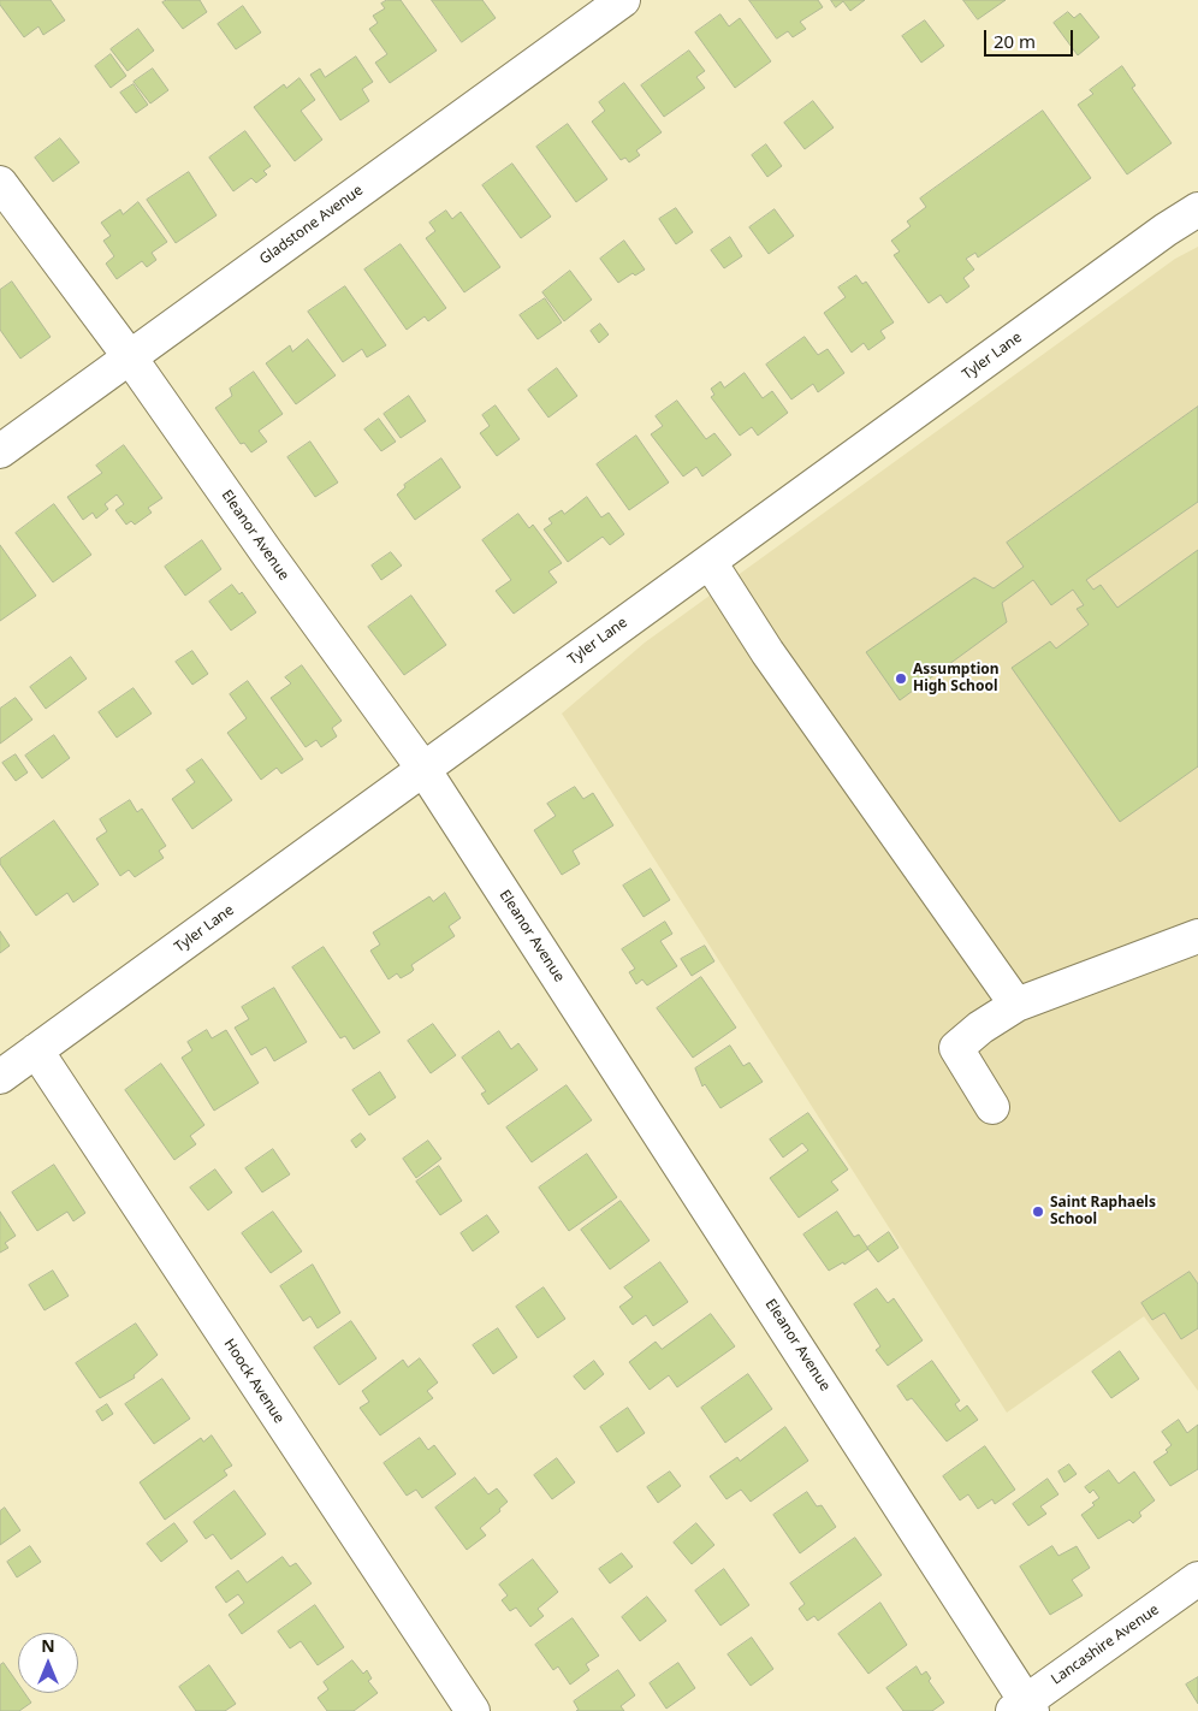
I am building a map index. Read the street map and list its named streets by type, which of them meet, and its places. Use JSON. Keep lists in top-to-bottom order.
{
  "streets": {
    "street": [
      "Gladstone Avenue",
      "Tyler Lane",
      "Eleanor Avenue",
      "Hoock Avenue",
      "Lancashire Avenue"
    ]
  },
  "crossings": [
    ["Gladstone Avenue", "Eleanor Avenue"],
    ["Tyler Lane", "Eleanor Avenue"],
    ["Tyler Lane", "Hoock Avenue"],
    ["Eleanor Avenue", "Lancashire Avenue"]
  ],
  "places": ["Assumption High School", "Saint Raphaels School"],
  "scale_bar": "20 m",
  "north": "top"
}
